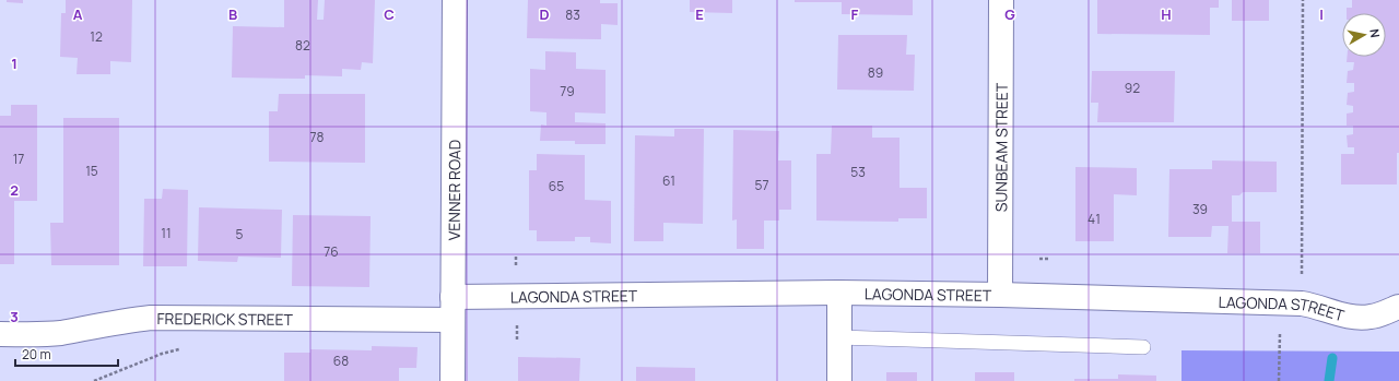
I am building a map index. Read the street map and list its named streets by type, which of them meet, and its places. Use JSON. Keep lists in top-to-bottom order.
{
  "streets": {
    "street": [
      "SUNBEAM STREET",
      "VENNER ROAD",
      "LAGONDA STREET",
      "FREDERICK STREET"
    ]
  },
  "crossings": [
    ["SUNBEAM STREET", "LAGONDA STREET"],
    ["VENNER ROAD", "LAGONDA STREET"],
    ["VENNER ROAD", "FREDERICK STREET"],
    ["LAGONDA STREET", "FREDERICK STREET"]
  ],
  "house_numbers": [
    "83",
    "12",
    "82",
    "89",
    "92",
    "79",
    "78",
    "17",
    "15",
    "53",
    "61",
    "57",
    "65",
    "39",
    "41",
    "11",
    "5",
    "76",
    "68"
  ],
  "scale_bar": "20 m",
  "north": "right",
  "grid": {
    "columns": [
      "A",
      "B",
      "C",
      "D",
      "E",
      "F",
      "G",
      "H",
      "I"
    ],
    "rows": ["1", "2", "3"]
  }
}
